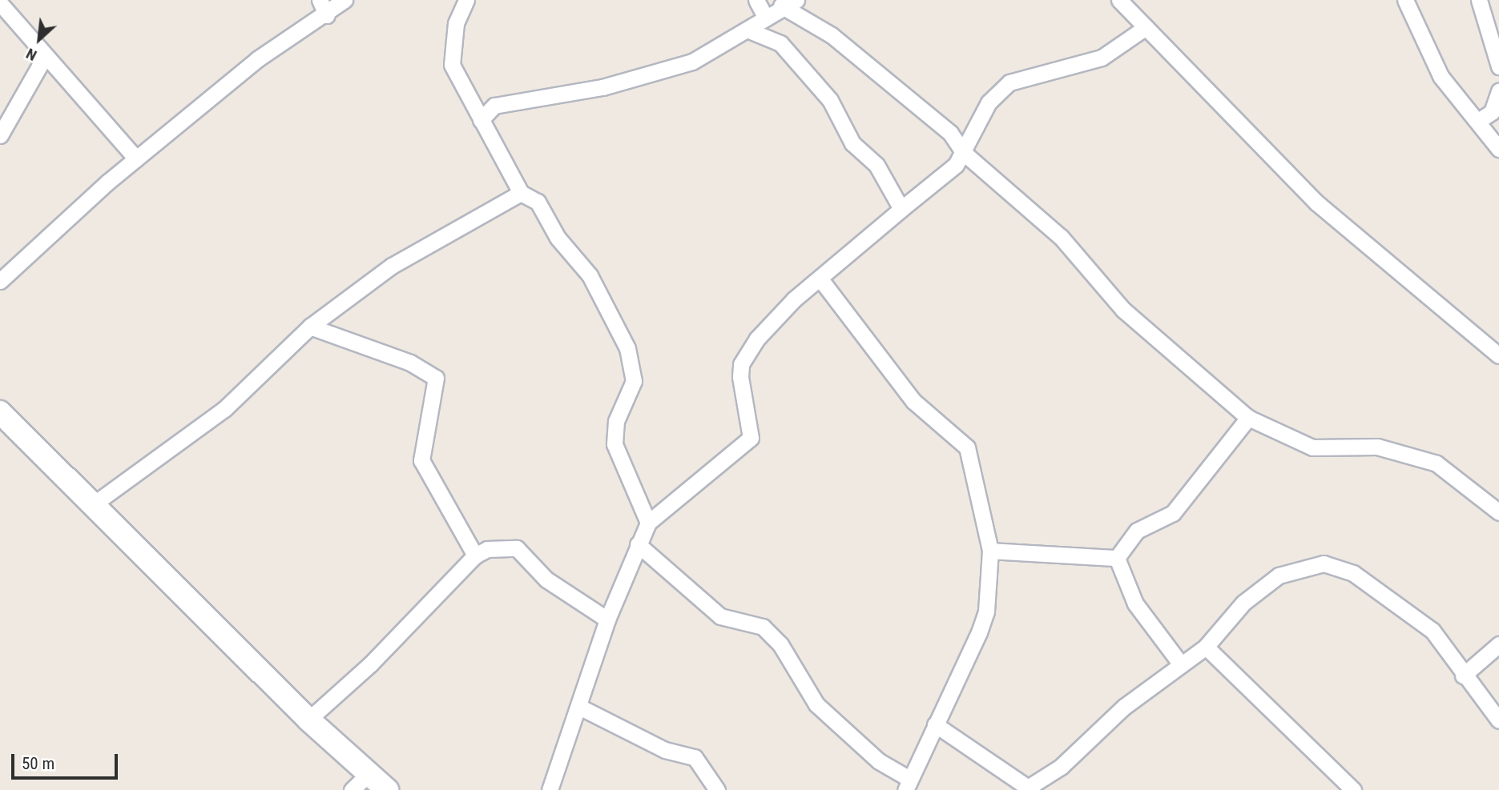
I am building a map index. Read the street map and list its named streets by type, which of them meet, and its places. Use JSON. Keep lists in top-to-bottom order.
{
  "scale_bar": "50 m",
  "north": "bottom left"
}
